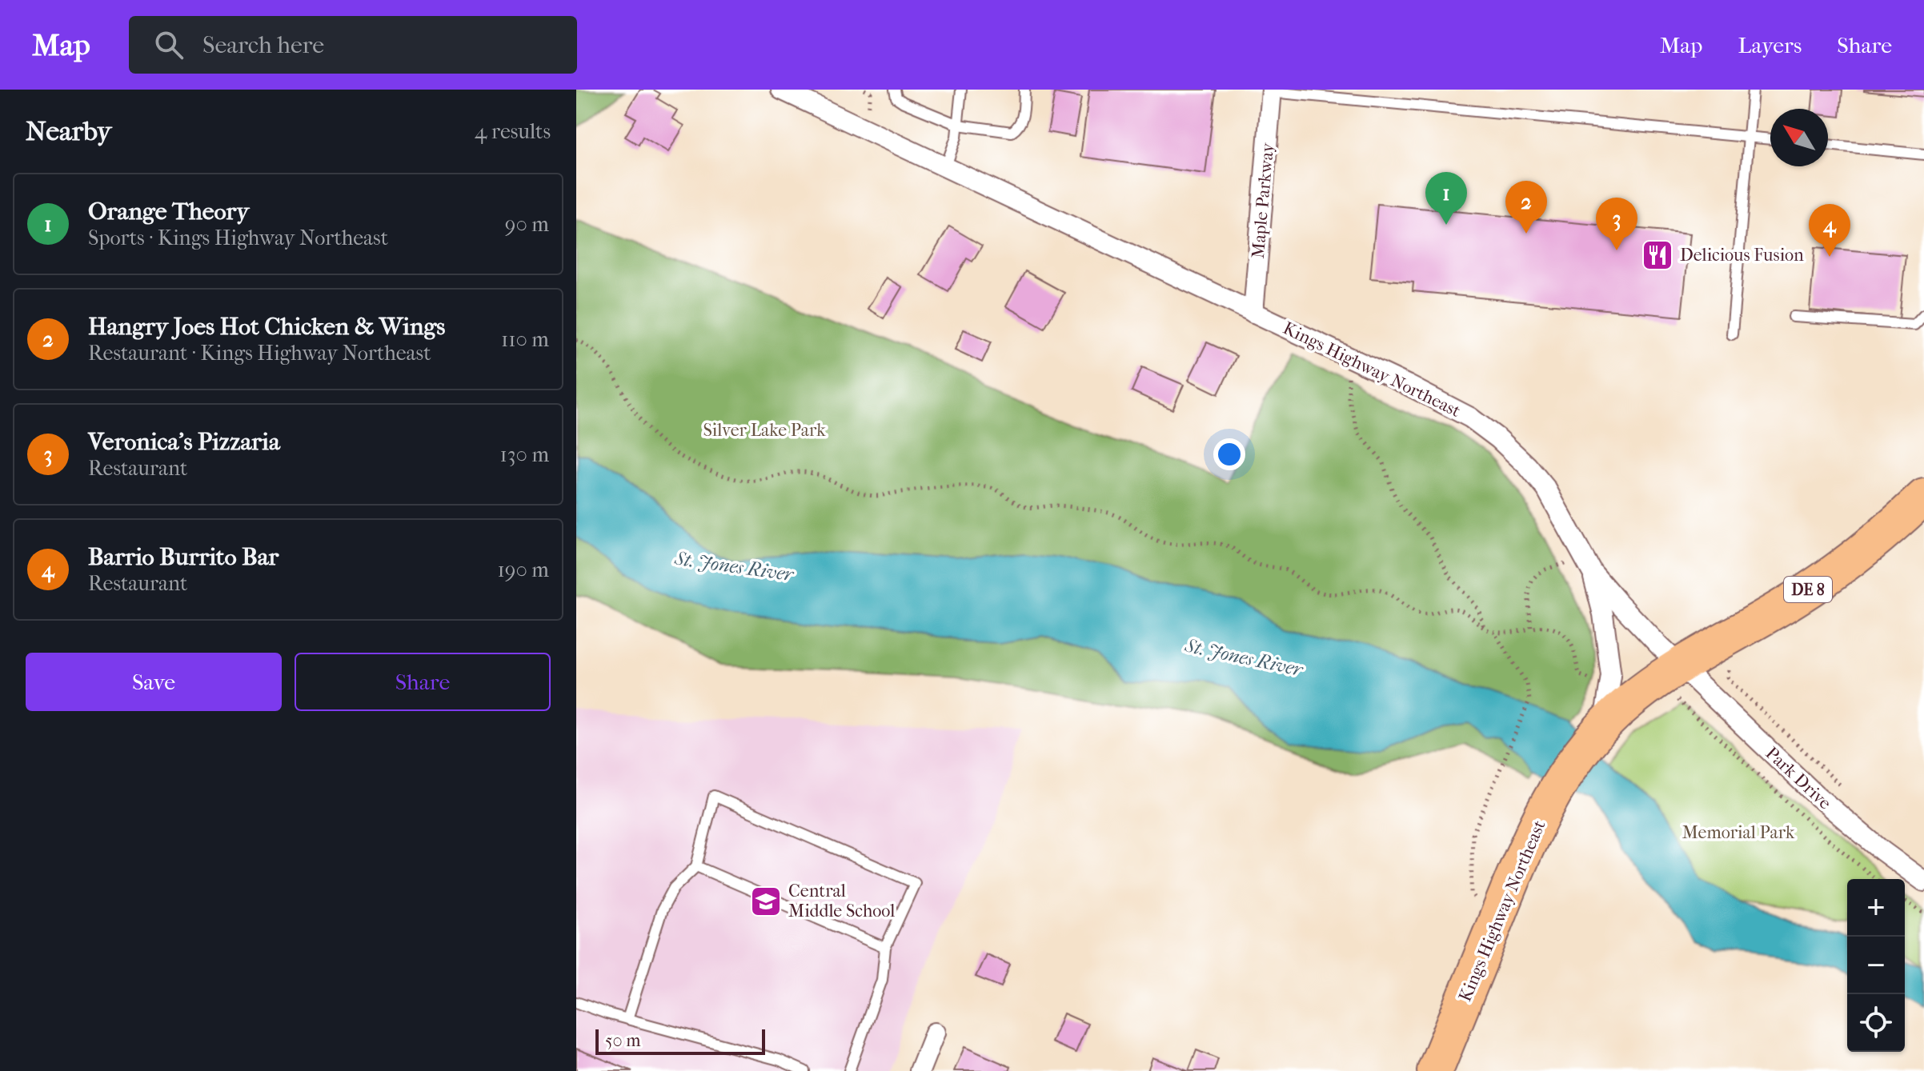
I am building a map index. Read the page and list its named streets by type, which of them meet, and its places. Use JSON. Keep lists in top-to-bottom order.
{
  "streets": {
    "highway": ["Kings Highway Northeast", "DE 8"],
    "street": ["Maple Parkway", "Park Drive"]
  },
  "crossings": [
    ["Maple Parkway", "Kings Highway Northeast"],
    ["Kings Highway Northeast", "DE 8"],
    ["Kings Highway Northeast", "Park Drive"],
    ["DE 8", "Park Drive"]
  ],
  "water": ["St. Jones River"],
  "parks": ["Silver Lake Park", "Memorial Park"],
  "places": {
    "restaurant": ["Delicious Fusion"],
    "school or university": ["Central Middle School"]
  },
  "scale_bar": "50 m",
  "north": "top left",
  "page": {
    "header": "Map",
    "search": "Search here",
    "nav": ["Map", "Layers", "Share"],
    "heading": ["Nearby", "4 results"],
    "pins": [
      "1",
      "2",
      "3",
      "4"
    ],
    "list": [
      {
        "mark": "1",
        "name": "Orange Theory",
        "note": "Sports · Kings Highway Northeast",
        "value": "90 m"
      },
      {
        "mark": "2",
        "name": "Hangry Joes Hot Chicken & Wings",
        "note": "Restaurant · Kings Highway Northeast",
        "value": "110 m"
      },
      {
        "mark": "3",
        "name": "Veronica's Pizzaria",
        "note": "Restaurant",
        "value": "130 m"
      },
      {
        "mark": "4",
        "name": "Barrio Burrito Bar",
        "note": "Restaurant",
        "value": "190 m"
      }
    ],
    "buttons": ["Save", "Share"],
    "map_buttons": ["+", "−"],
    "scale": "50 m"
  }
}
